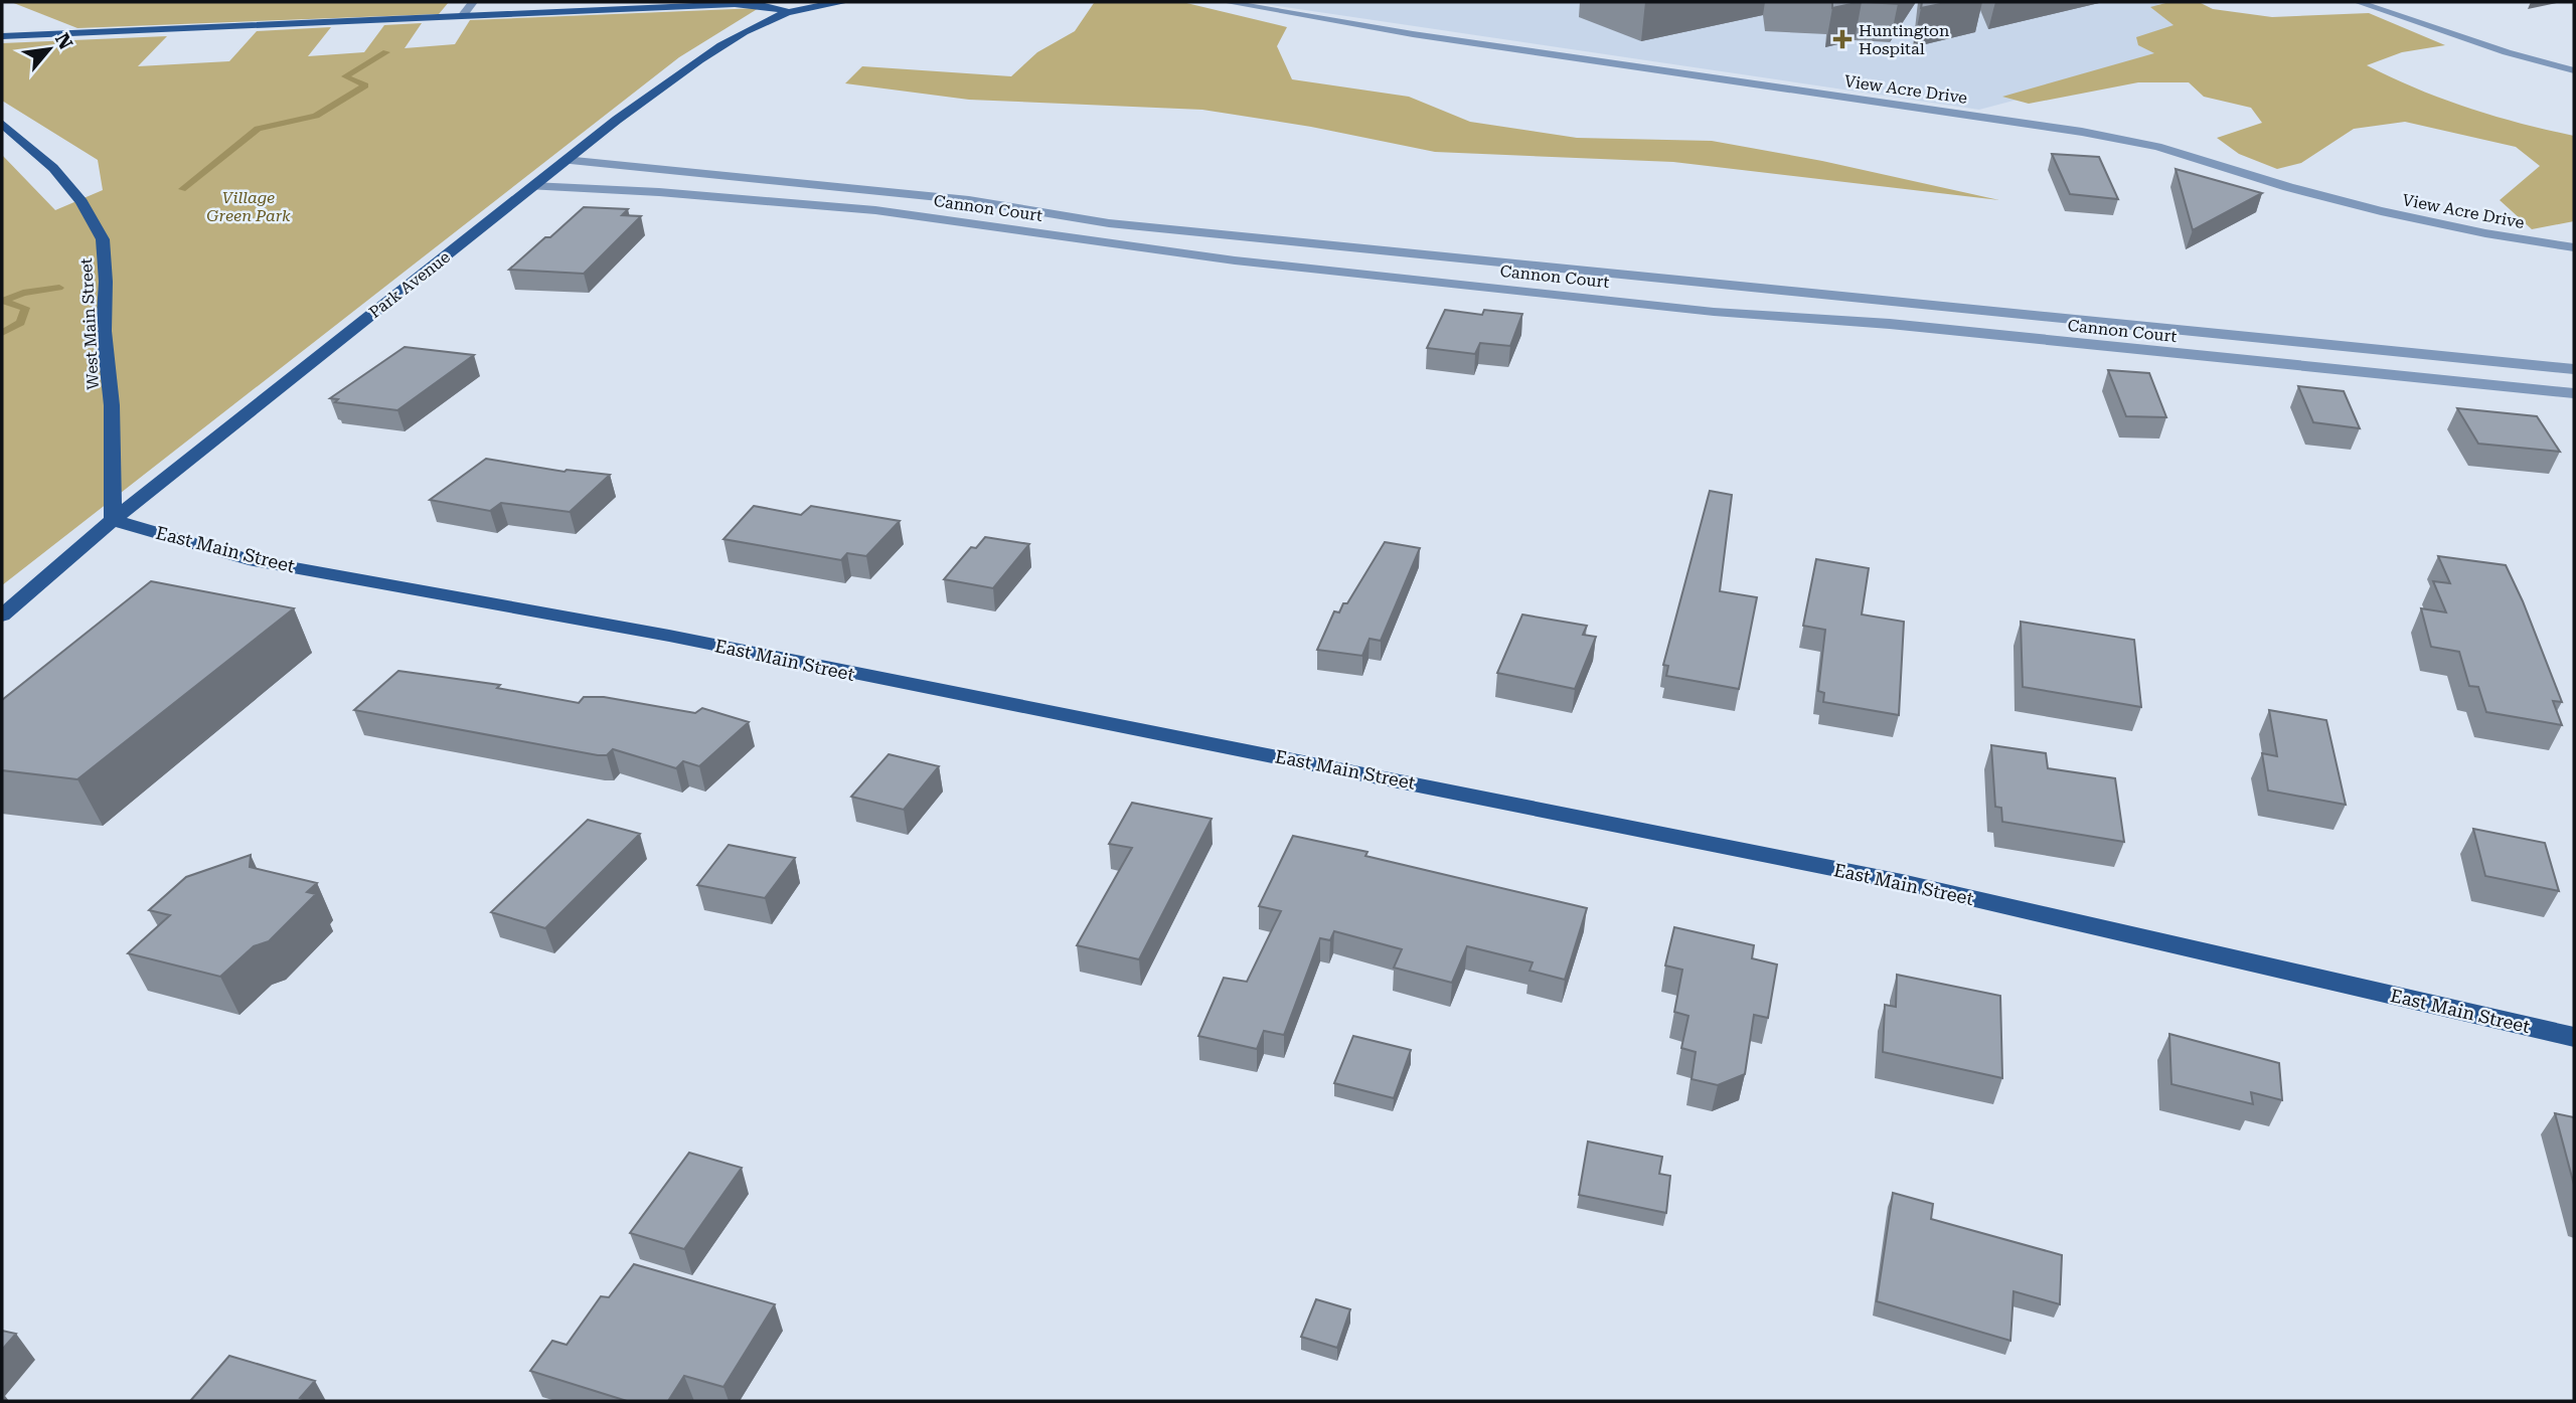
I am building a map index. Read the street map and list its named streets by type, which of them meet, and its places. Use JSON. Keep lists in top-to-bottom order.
{
  "streets": {
    "main road": ["Park Avenue", "West Main Street", "East Main Street"],
    "street": ["View Acre Drive", "Cannon Court"]
  },
  "crossings": [
    ["Cannon Court", "Park Avenue"],
    ["Park Avenue", "West Main Street"],
    ["Park Avenue", "East Main Street"],
    ["West Main Street", "East Main Street"]
  ],
  "parks": ["Village Green Park"],
  "places": {
    "health": ["Huntington Hospital"]
  },
  "north": "top right"
}
